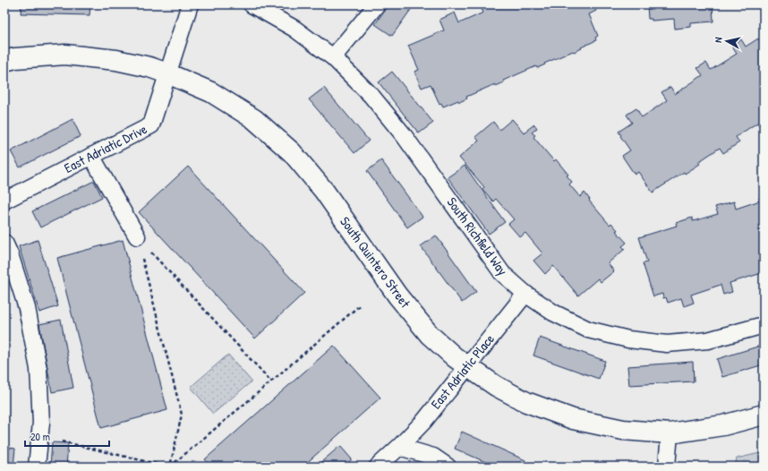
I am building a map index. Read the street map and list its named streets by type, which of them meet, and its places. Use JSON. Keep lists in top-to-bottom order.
{
  "streets": {
    "street": ["South Quintero Street"],
    "lane": ["East Adriatic Drive", "South Richfield Way", "East Adriatic Place"]
  },
  "crossings": [
    ["East Adriatic Drive", "South Quintero Street"],
    ["South Richfield Way", "East Adriatic Place"],
    ["South Quintero Street", "East Adriatic Place"]
  ],
  "scale_bar": "20 m",
  "north": "left"
}
